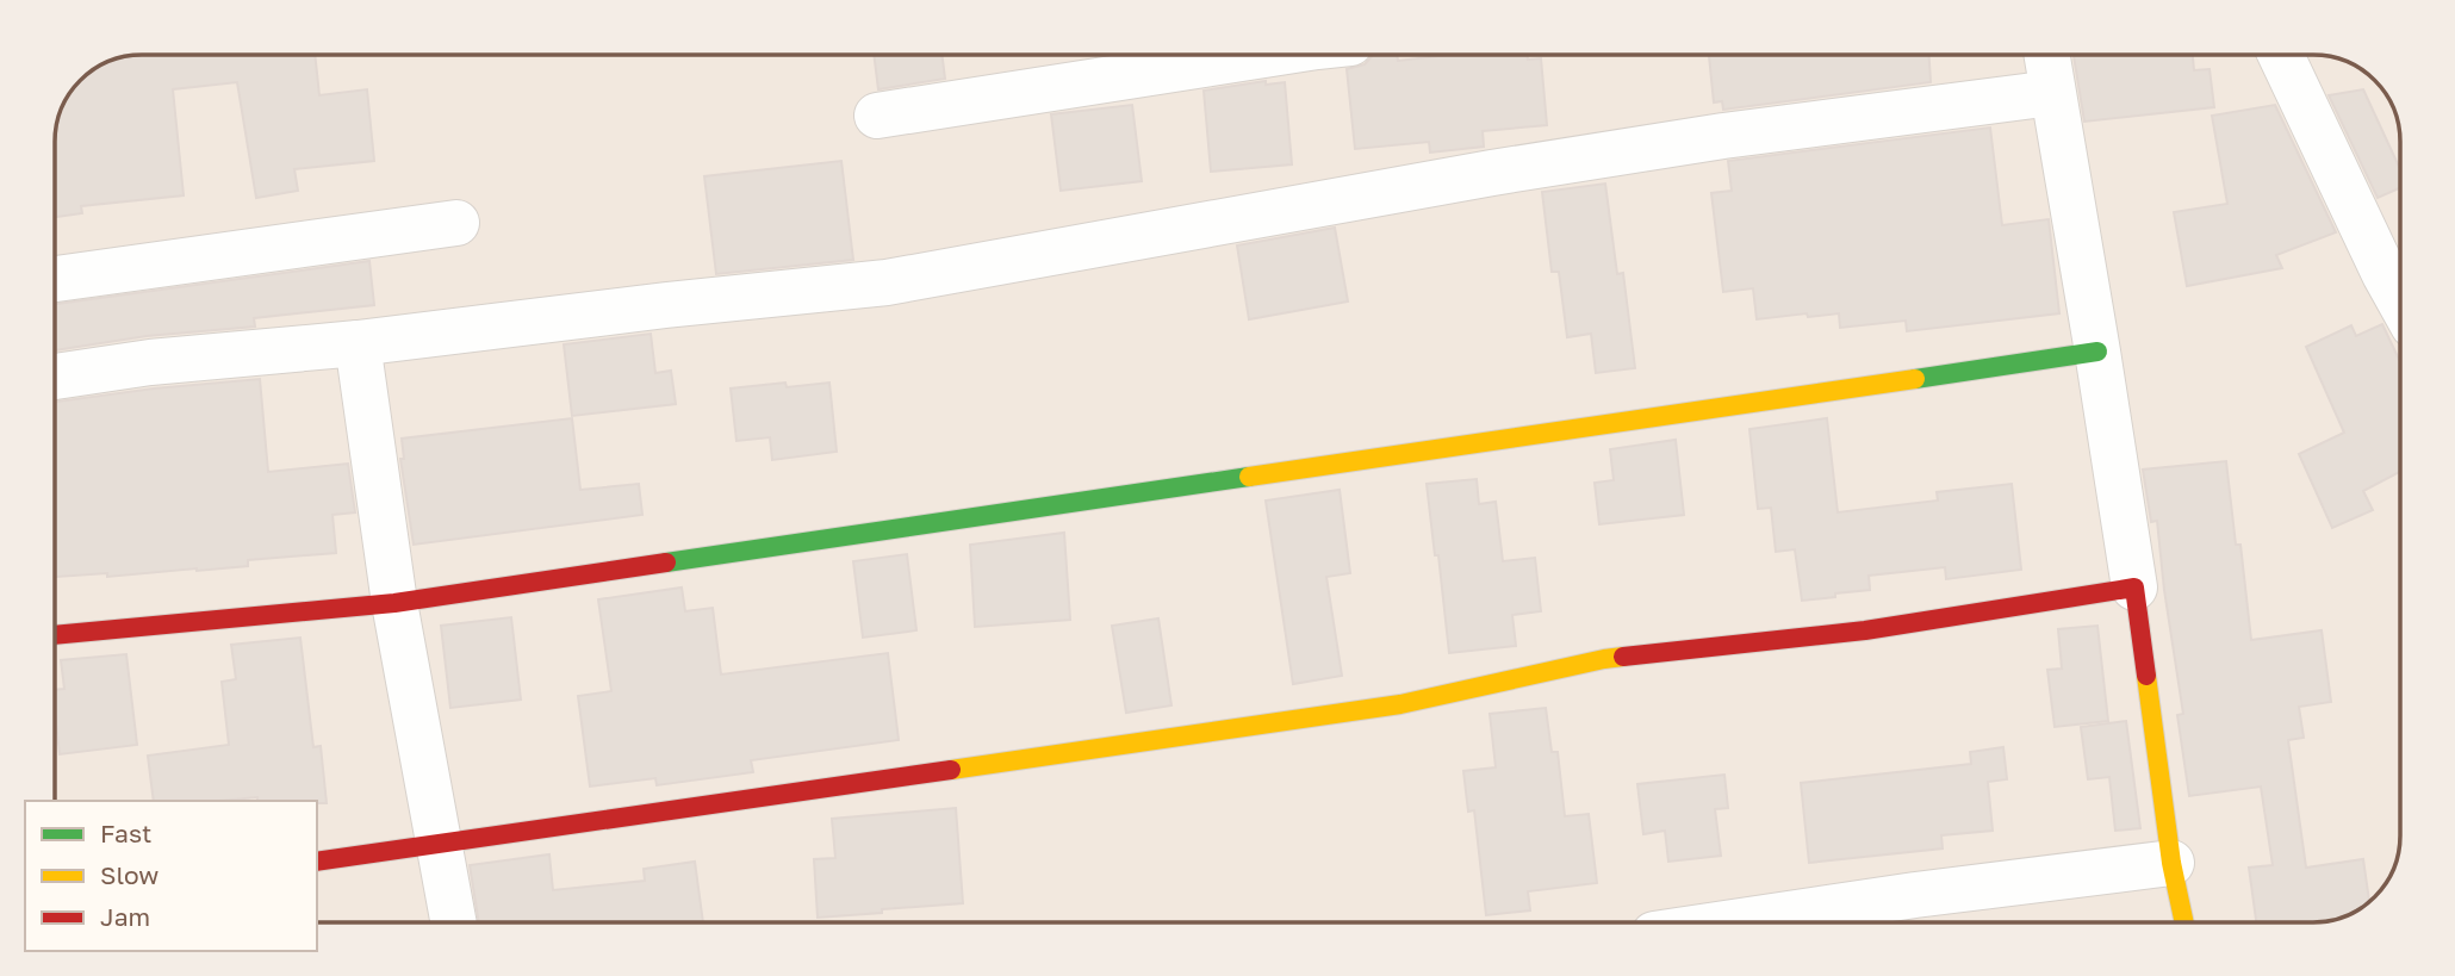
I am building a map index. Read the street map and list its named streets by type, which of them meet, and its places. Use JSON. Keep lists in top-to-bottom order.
{
  "legend": ["Fast", "Slow", "Jam"]
}
